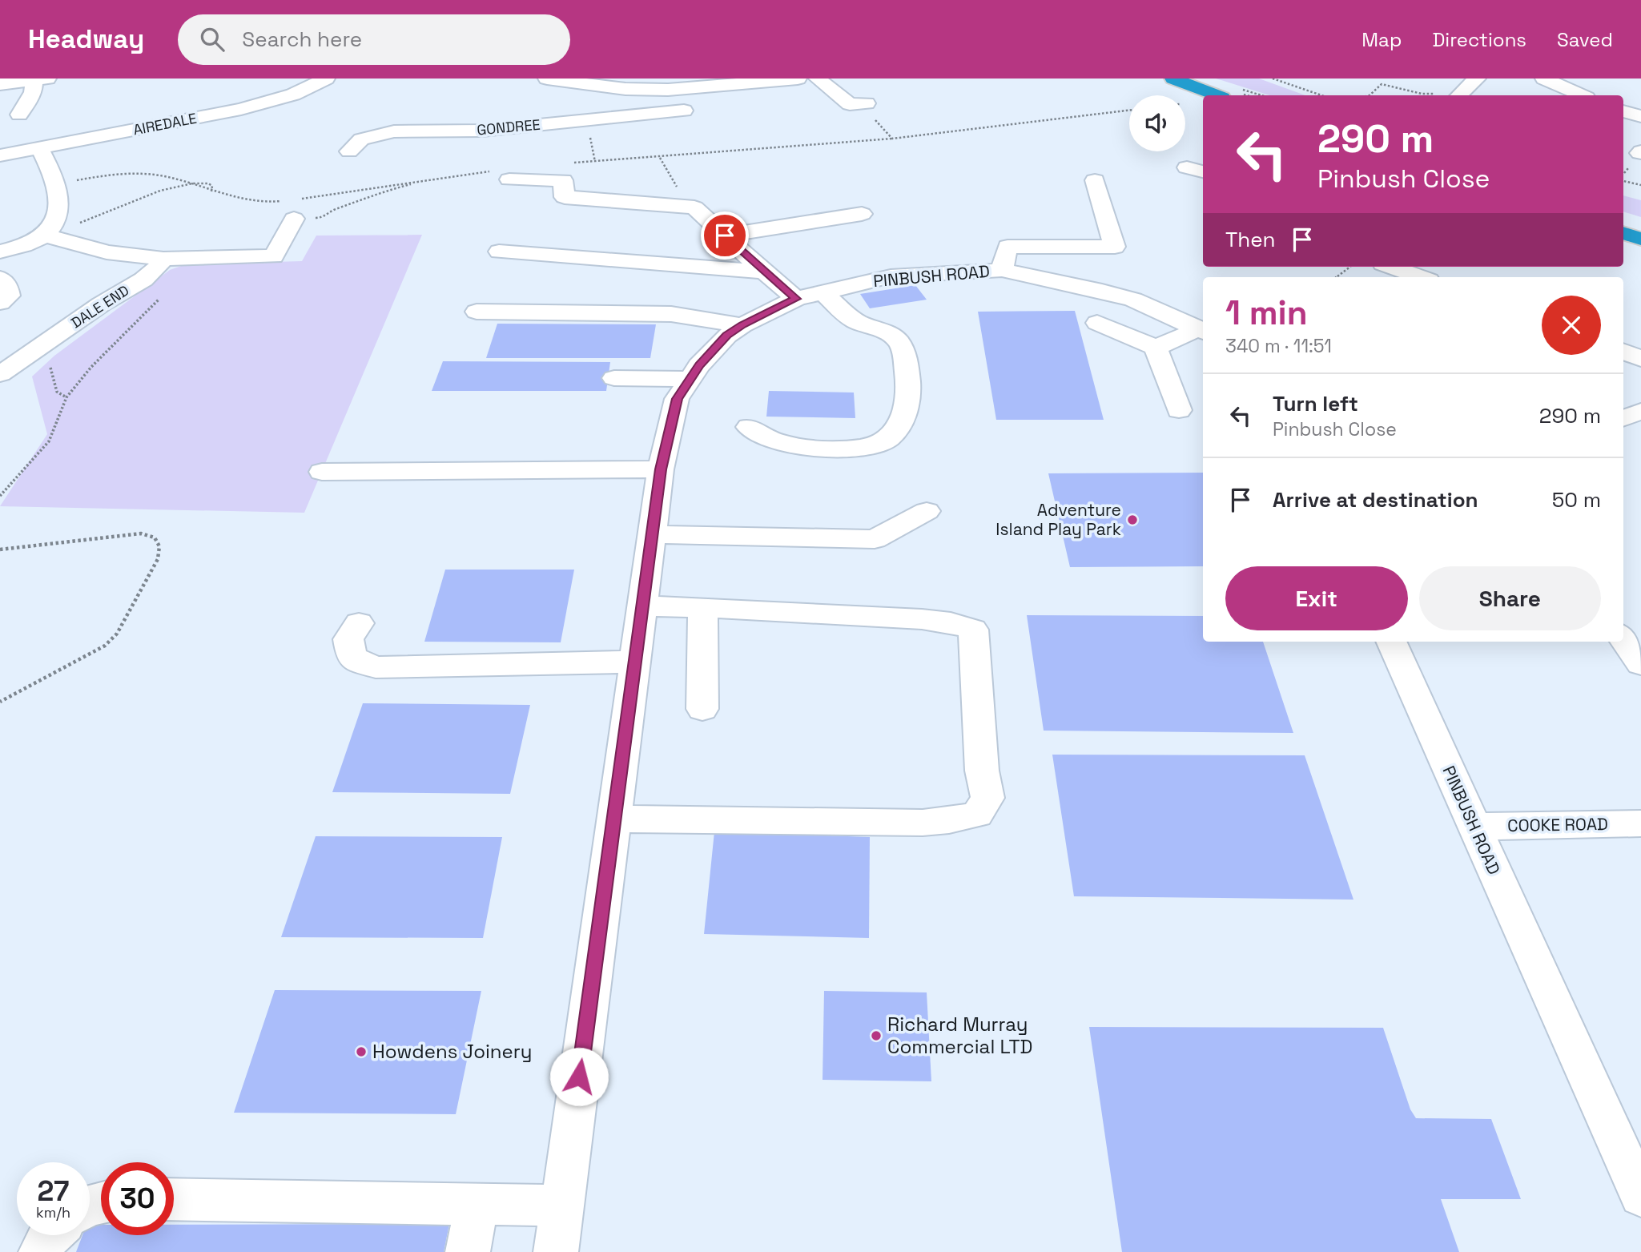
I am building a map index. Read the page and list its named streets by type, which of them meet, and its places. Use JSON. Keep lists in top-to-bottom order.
{
  "streets": {
    "street": [
      "AIREDALE",
      "GONDREE",
      "PINBUSH ROAD",
      "DALE END",
      "COOKE ROAD"
    ]
  },
  "crossings": [
    ["PINBUSH ROAD", "COOKE ROAD"]
  ],
  "places": ["Adventure Island Play Park", "Richard Murray Commercial LTD", "Howdens Joinery"],
  "page": {
    "header": "Headway",
    "search": "Search here",
    "nav": ["Map", "Directions", "Saved"],
    "turn": ["290 m", "Pinbush Close"],
    "then": "Then",
    "heading": ["1 min", "340 m · 11:51"],
    "list": [
      {
        "name": "Turn left",
        "note": "Pinbush Close",
        "value": "290 m"
      },
      {
        "name": "Arrive at destination",
        "value": "50 m"
      }
    ],
    "buttons": ["Exit", "Share"],
    "speed": "27 km/h",
    "limit": "30"
  }
}
